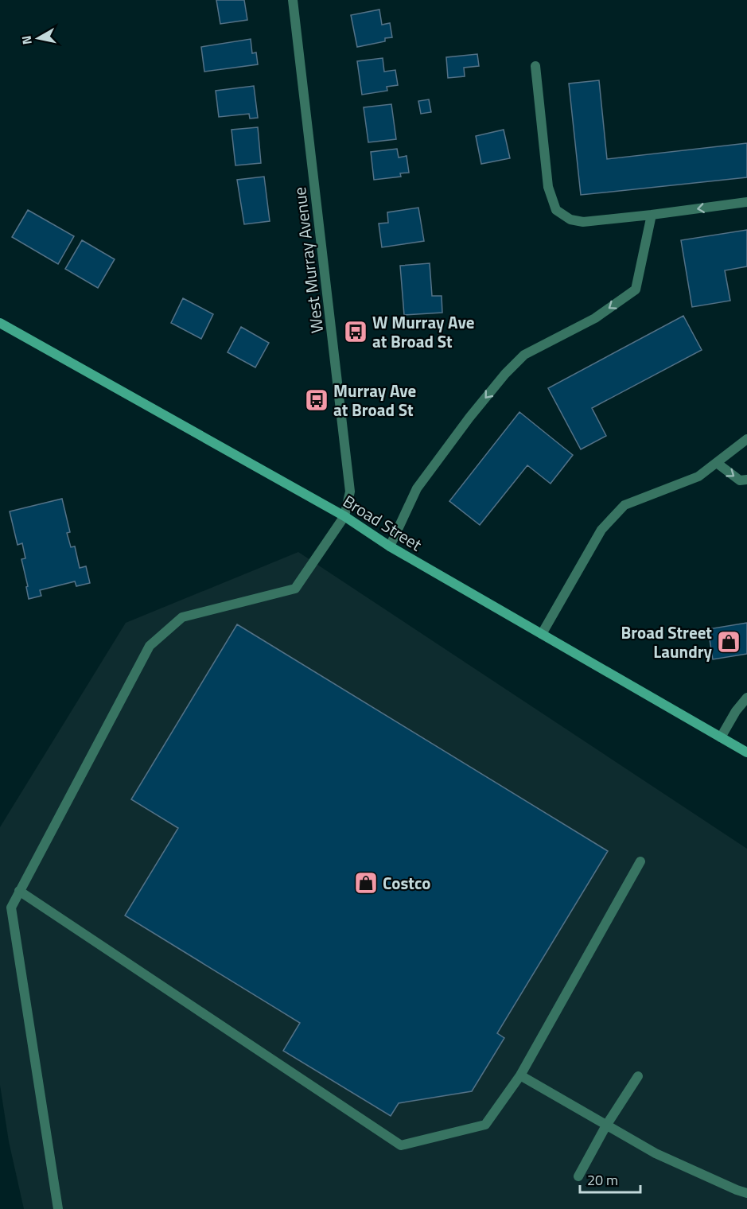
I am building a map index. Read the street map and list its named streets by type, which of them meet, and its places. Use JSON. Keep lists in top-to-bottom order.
{
  "streets": {
    "main road": ["Broad Street"],
    "street": ["West Murray Avenue"]
  },
  "crossings": [
    ["West Murray Avenue", "Broad Street"]
  ],
  "places": {
    "bus stop": ["W Murray Ave at Broad St", "Murray Ave at Broad St"],
    "shop": ["Broad Street Laundry", "Costco"]
  },
  "scale_bar": "20 m",
  "north": "left"
}
